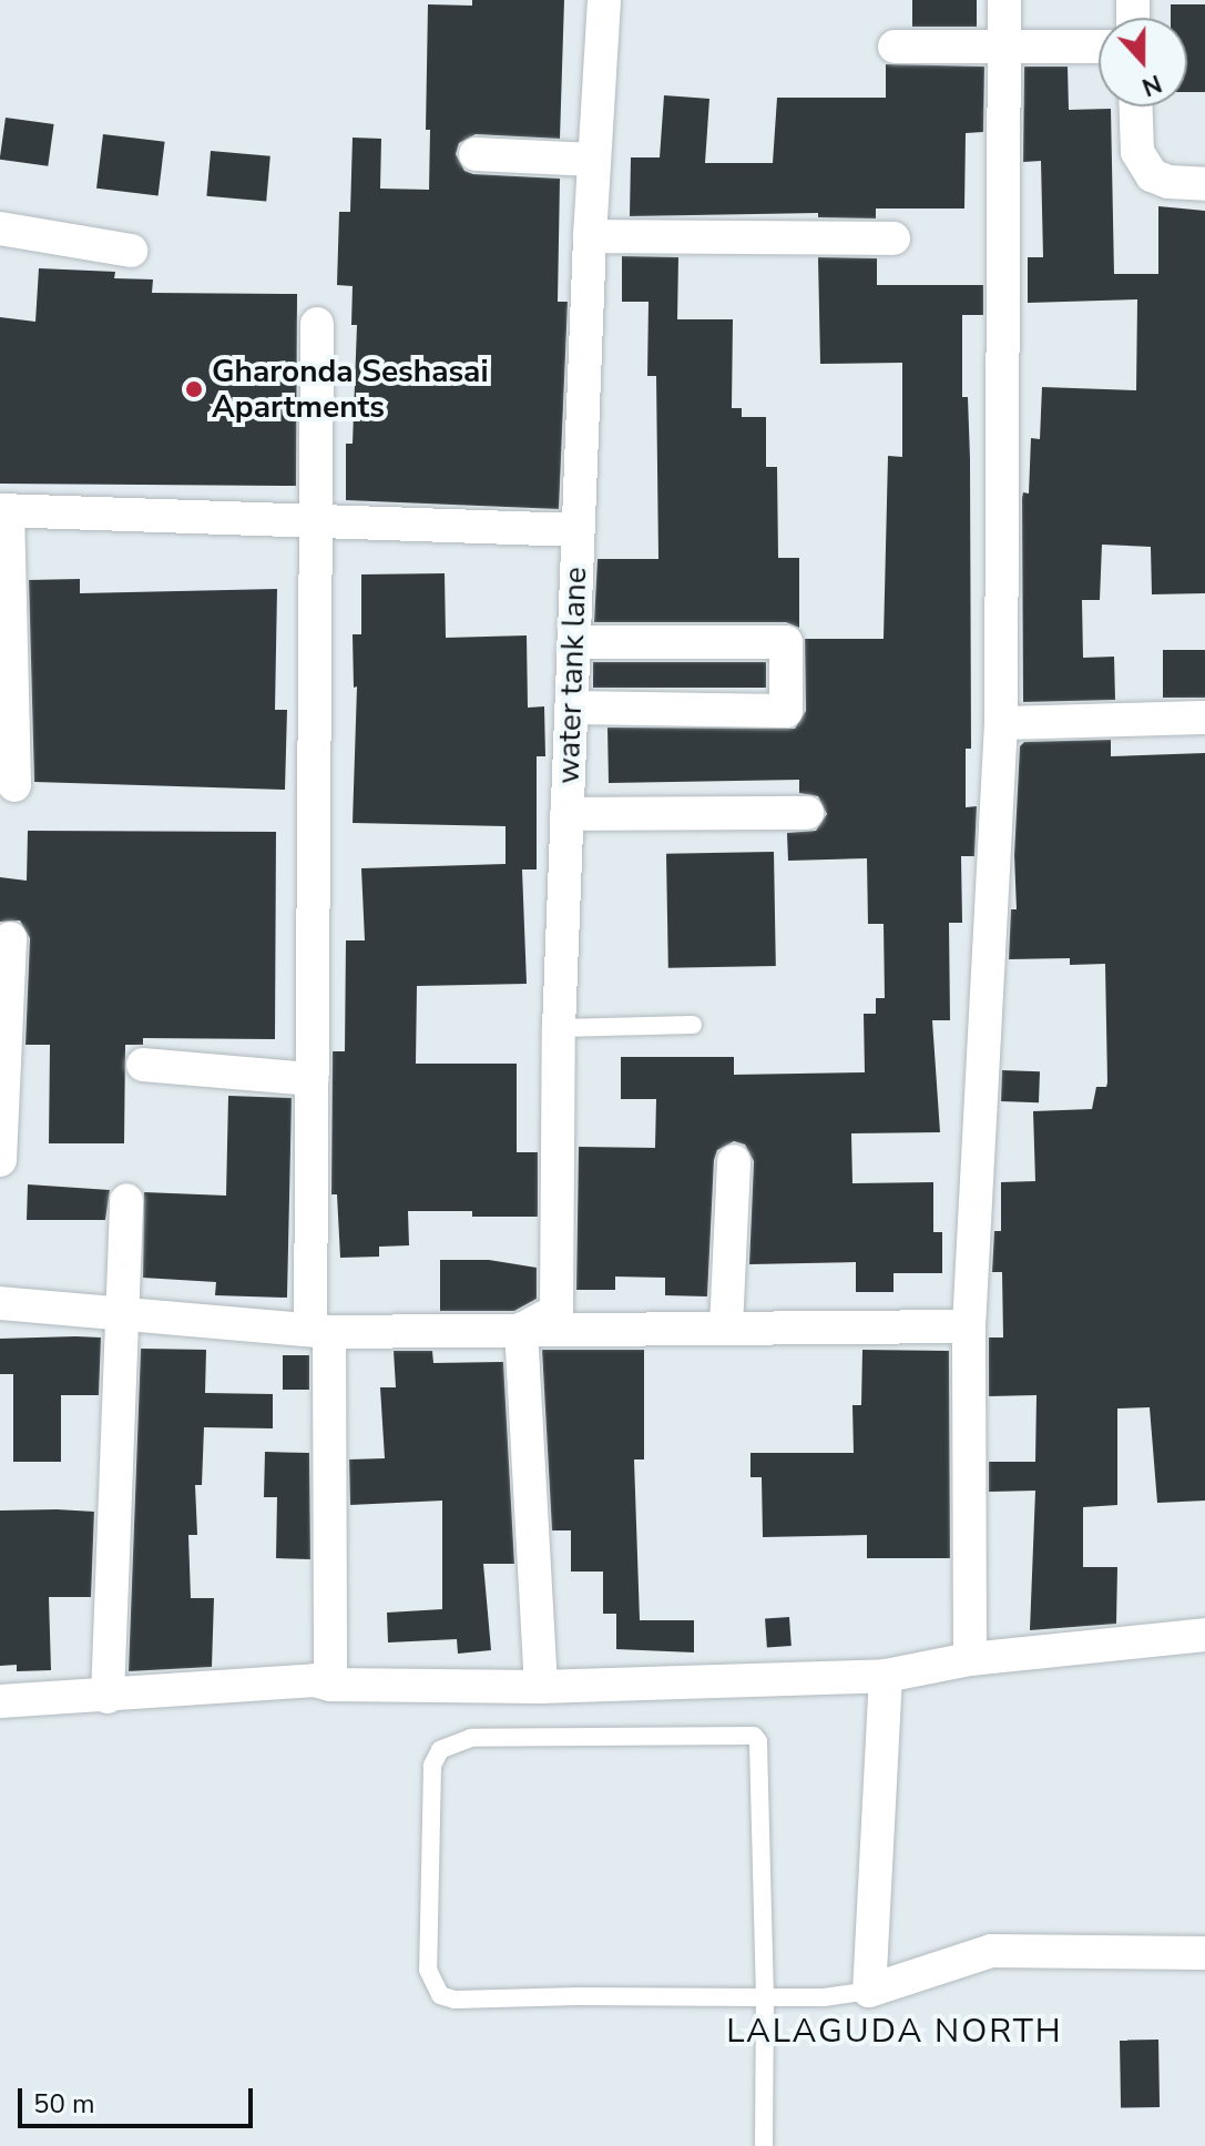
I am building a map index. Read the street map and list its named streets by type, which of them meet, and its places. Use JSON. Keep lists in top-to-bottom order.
{
  "streets": {
    "street": ["water tank lane"]
  },
  "districts": ["LALAGUDA NORTH"],
  "places": ["Gharonda Seshasai Apartments"],
  "scale_bar": "50 m",
  "north": "bottom"
}
